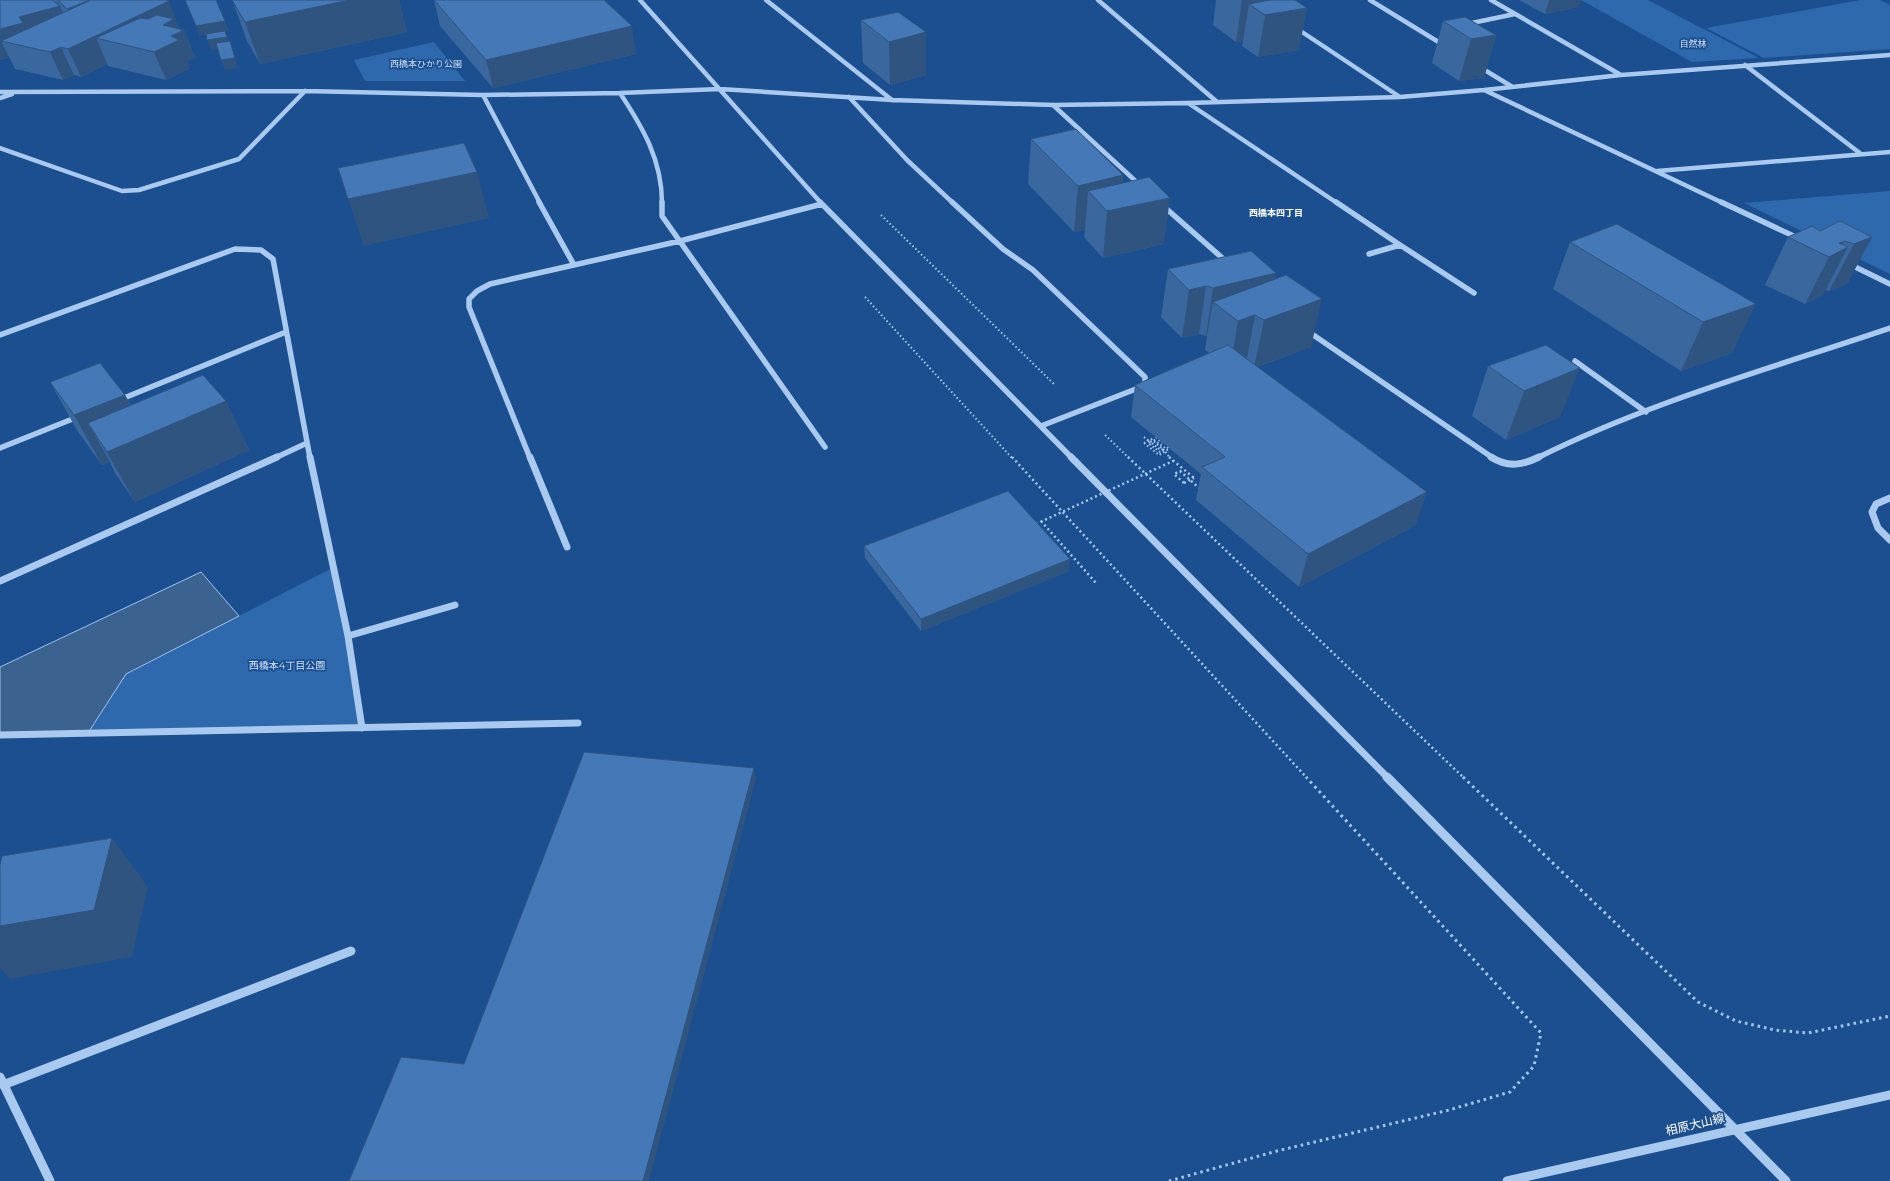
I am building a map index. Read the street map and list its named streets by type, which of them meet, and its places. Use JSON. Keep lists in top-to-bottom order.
{
  "streets": {
    "street": ["相原大山線"]
  },
  "districts": ["西橋本四丁目"],
  "parks": ["自然林", "西橋本ひかり公園", "西橋本4丁目公園"]
}
